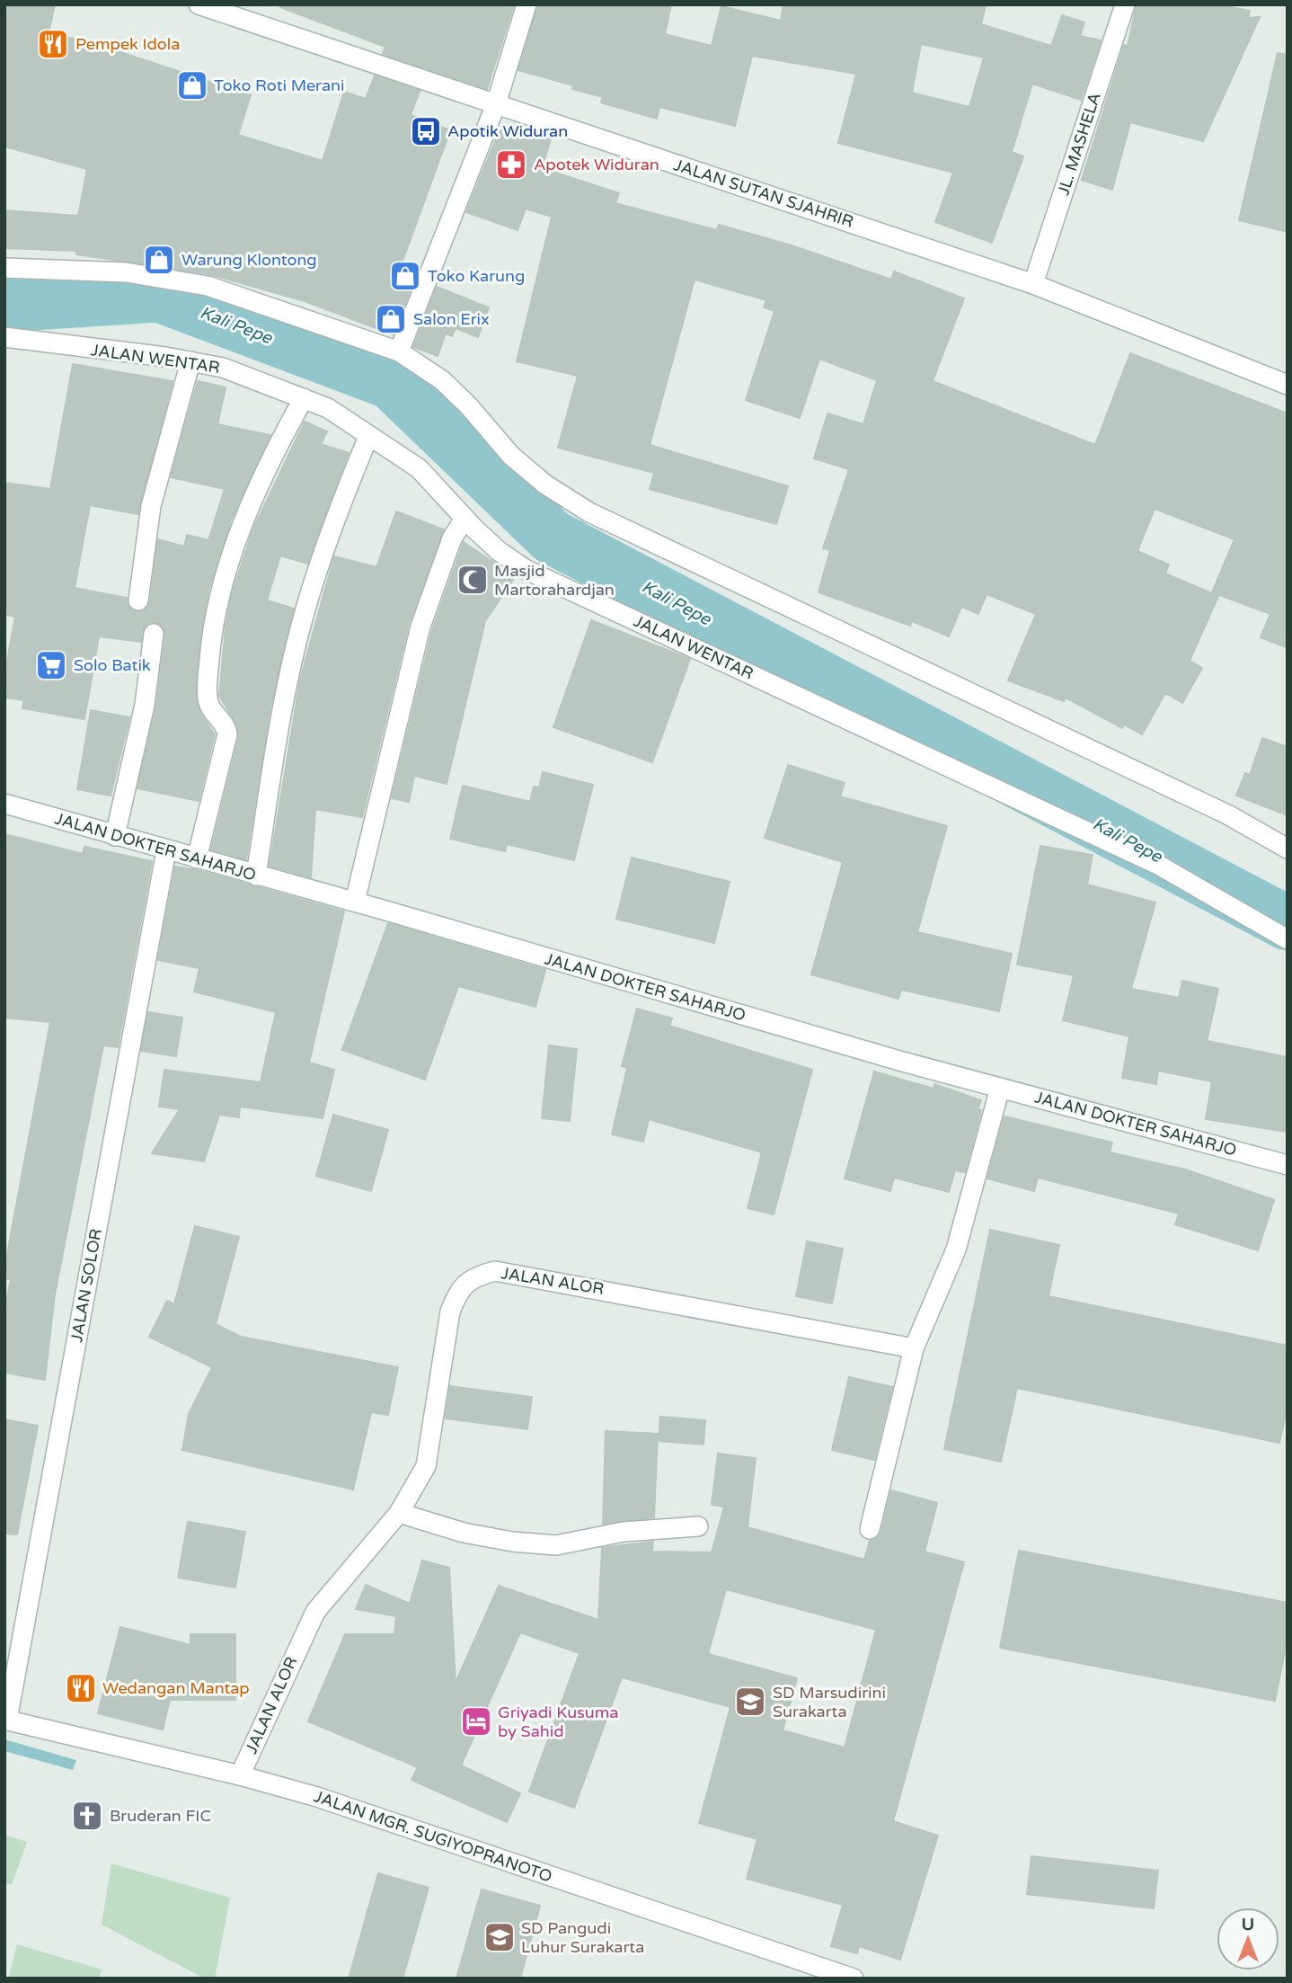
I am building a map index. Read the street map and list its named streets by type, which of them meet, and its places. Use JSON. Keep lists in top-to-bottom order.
{
  "streets": {
    "street": [
      "JL. MASHELA",
      "JALAN SUTAN SJAHRIR",
      "JALAN WENTAR",
      "JALAN DOKTER SAHARJO",
      "JALAN ALOR",
      "JALAN SOLOR",
      "JALAN MGR. SUGIYOPRANOTO"
    ]
  },
  "crossings": [
    ["JL. MASHELA", "JALAN SUTAN SJAHRIR"],
    ["JALAN DOKTER SAHARJO", "JALAN SOLOR"],
    ["JALAN ALOR", "JALAN MGR. SUGIYOPRANOTO"],
    ["JALAN SOLOR", "JALAN MGR. SUGIYOPRANOTO"]
  ],
  "water": ["Kali Pepe"],
  "places": {
    "restaurant": ["Pempek Idola", "Wedangan Mantap"],
    "shop": [
      "Toko Roti Merani",
      "Warung Klontong",
      "Toko Karung",
      "Salon Erix"
    ],
    "bus stop": ["Apotik Widuran"],
    "pharmacy": ["Apotek Widuran"],
    "mosque": ["Masjid Martorahardjan"],
    "supermarket": ["Solo Batik"],
    "school or university": ["SD Marsudirini Surakarta", "SD Pangudi Luhur Surakarta"],
    "hotel": ["Griyadi Kusuma by Sahid"],
    "church": ["Bruderan FIC"]
  },
  "north": "top"
}
